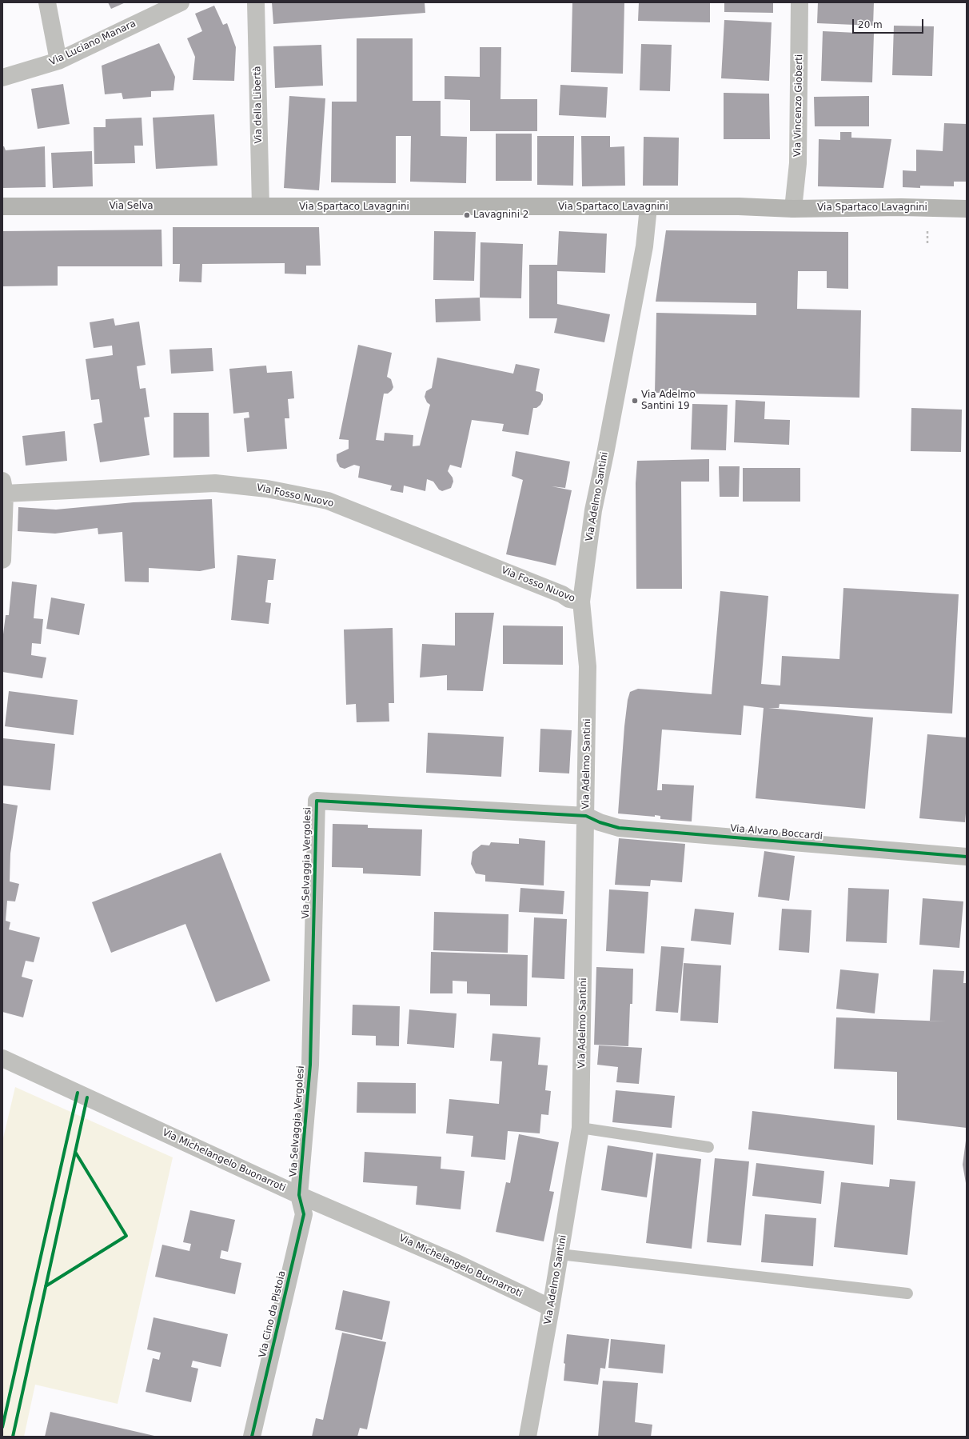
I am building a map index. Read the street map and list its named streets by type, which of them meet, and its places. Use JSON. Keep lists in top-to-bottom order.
{
  "streets": {
    "main road": ["Via Selva", "Via Spartaco Lavagnini"],
    "street": [
      "Via Luciano Manara",
      "Via della Libertà",
      "Via Vincenzo Gioberti",
      "Via Fosso Nuovo",
      "Via Adelmo Santini",
      "Via Alvaro Boccardi",
      "Via Selvaggia Vergolesi",
      "Via Michelangelo Buonarroti",
      "Via Cino da Pistoia"
    ]
  },
  "crossings": [
    ["Via della Libertà", "Via Selva"],
    ["Via della Libertà", "Via Spartaco Lavagnini"],
    ["Via Vincenzo Gioberti", "Via Spartaco Lavagnini"],
    ["Via Selva", "Via Spartaco Lavagnini"],
    ["Via Spartaco Lavagnini", "Via Adelmo Santini"],
    ["Via Fosso Nuovo", "Via Adelmo Santini"],
    ["Via Adelmo Santini", "Via Alvaro Boccardi"],
    ["Via Adelmo Santini", "Via Selvaggia Vergolesi"],
    ["Via Adelmo Santini", "Via Michelangelo Buonarroti"],
    ["Via Alvaro Boccardi", "Via Selvaggia Vergolesi"],
    ["Via Selvaggia Vergolesi", "Via Michelangelo Buonarroti"],
    ["Via Selvaggia Vergolesi", "Via Cino da Pistoia"],
    ["Via Michelangelo Buonarroti", "Via Cino da Pistoia"]
  ],
  "places": ["Lavagnini 2", "Via Adelmo Santini 19"],
  "scale_bar": "20 m"
}
